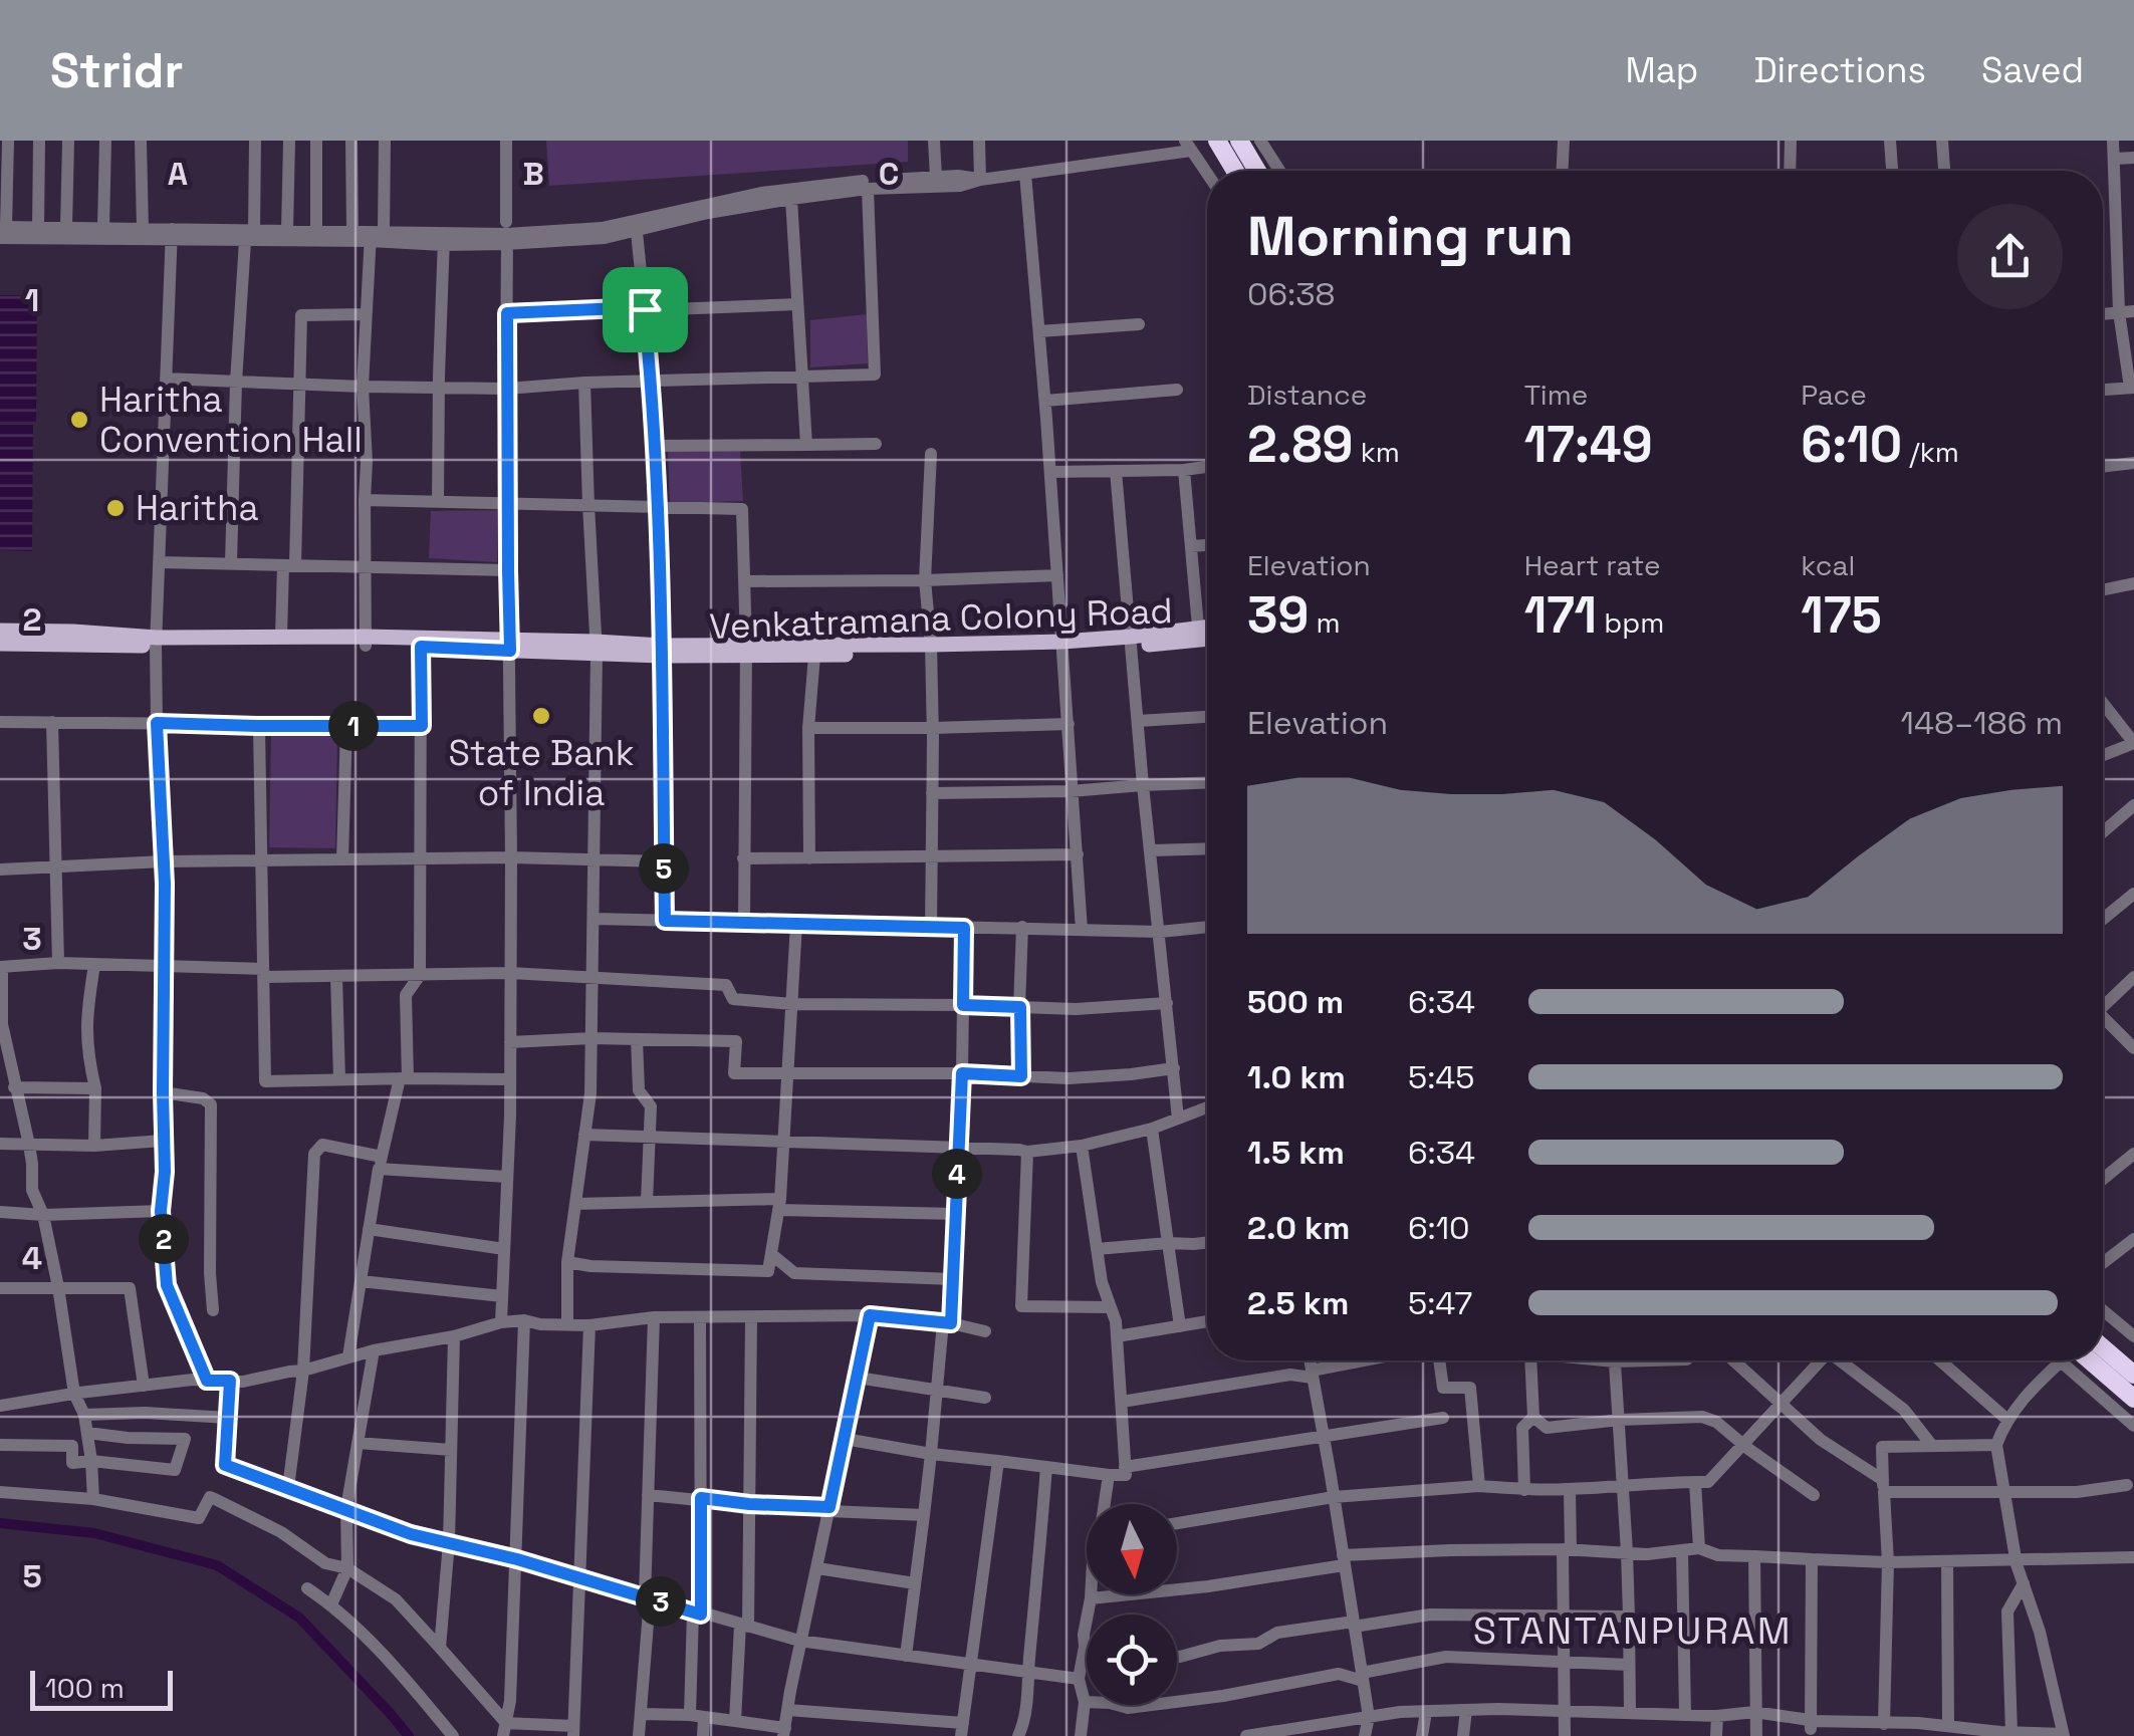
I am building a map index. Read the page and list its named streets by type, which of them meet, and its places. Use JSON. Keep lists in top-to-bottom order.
{
  "streets": {
    "main road": ["Venkatramana Colony Road"]
  },
  "districts": ["STANTANPURAM"],
  "places": ["Haritha Convention Hall", "Haritha", "State Bank of India"],
  "scale_bar": "100 m",
  "north": "bottom",
  "page": {
    "header": "Stridr",
    "nav": ["Map", "Directions", "Saved"],
    "heading": ["Morning run", "06:38"],
    "stats": [
      ["Distance", "2.89 km"],
      ["Time", "17:49"],
      ["Pace", "6:10 /km"],
      ["Elevation", "39 m"],
      ["Heart rate", "171 bpm"],
      ["kcal", "175"]
    ],
    "chart": ["Elevation", "148–186 m"],
    "pins": [
      "1",
      "5",
      "4",
      "2",
      "3"
    ],
    "list": [
      {
        "name": "500 m",
        "note": "6:34"
      },
      {
        "name": "1.0 km",
        "note": "5:45"
      },
      {
        "name": "1.5 km",
        "note": "6:34"
      },
      {
        "name": "2.0 km",
        "note": "6:10"
      },
      {
        "name": "2.5 km",
        "note": "5:47"
      }
    ],
    "scale": "100 m"
  },
  "grid": {
    "columns": ["A", "B", "C"],
    "rows": [
      "1",
      "2",
      "3",
      "4",
      "5"
    ]
  }
}
